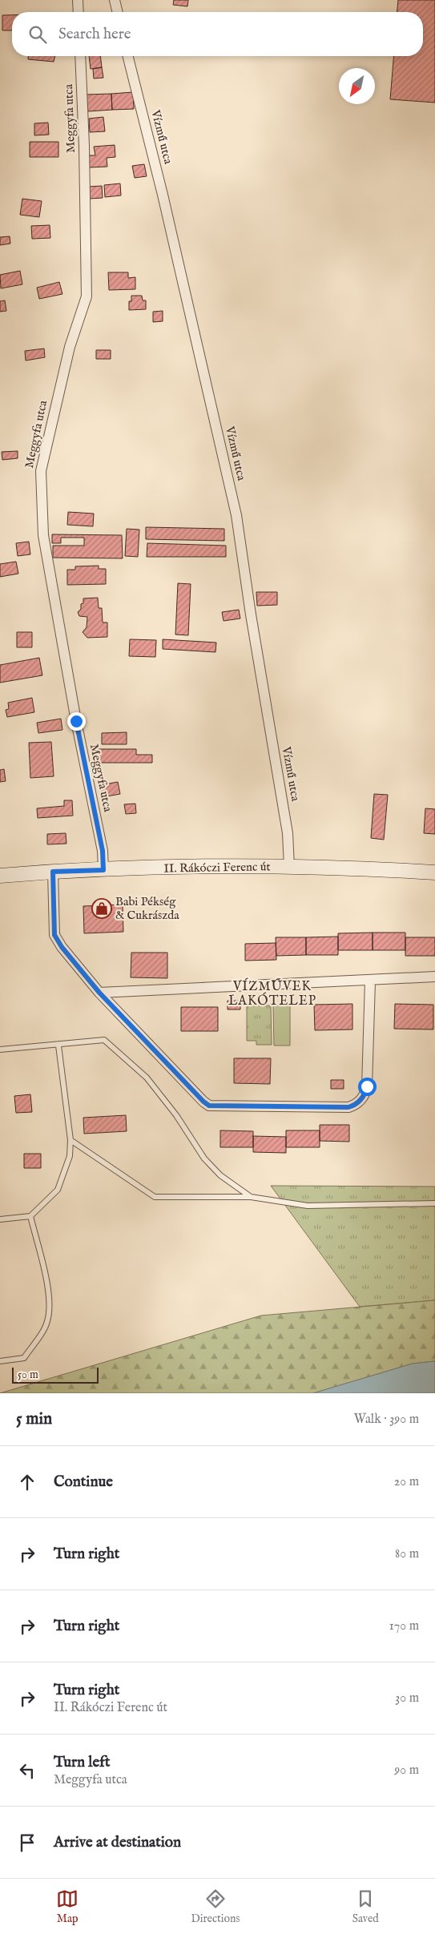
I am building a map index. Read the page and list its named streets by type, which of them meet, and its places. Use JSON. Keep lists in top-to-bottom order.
{
  "streets": {
    "main road": ["II. Rákóczi Ferenc út"],
    "street": ["Meggyfa utca", "Vízmű utca"]
  },
  "crossings": [
    ["Meggyfa utca", "II. Rákóczi Ferenc út"],
    ["Vízmű utca", "II. Rákóczi Ferenc út"]
  ],
  "districts": ["VÍZMŰVEK LAKÓTELEP"],
  "places": {
    "shop": ["Babi Pékség & Cukrászda"]
  },
  "scale_bar": "50 m",
  "north": "bottom left",
  "page": {
    "search": "Search here",
    "scale": "50 m",
    "heading": ["5 min", "Walk · 390 m"],
    "list": [
      ["Continue", "20 m"],
      ["Turn right", "80 m"],
      ["Turn right", "170 m"],
      ["Turn right", "II. Rákóczi Ferenc út", "30 m"],
      ["Turn left", "Meggyfa utca", "90 m"],
      "Arrive at destination"
    ],
    "nav": ["Map", "Directions", "Saved"]
  }
}
